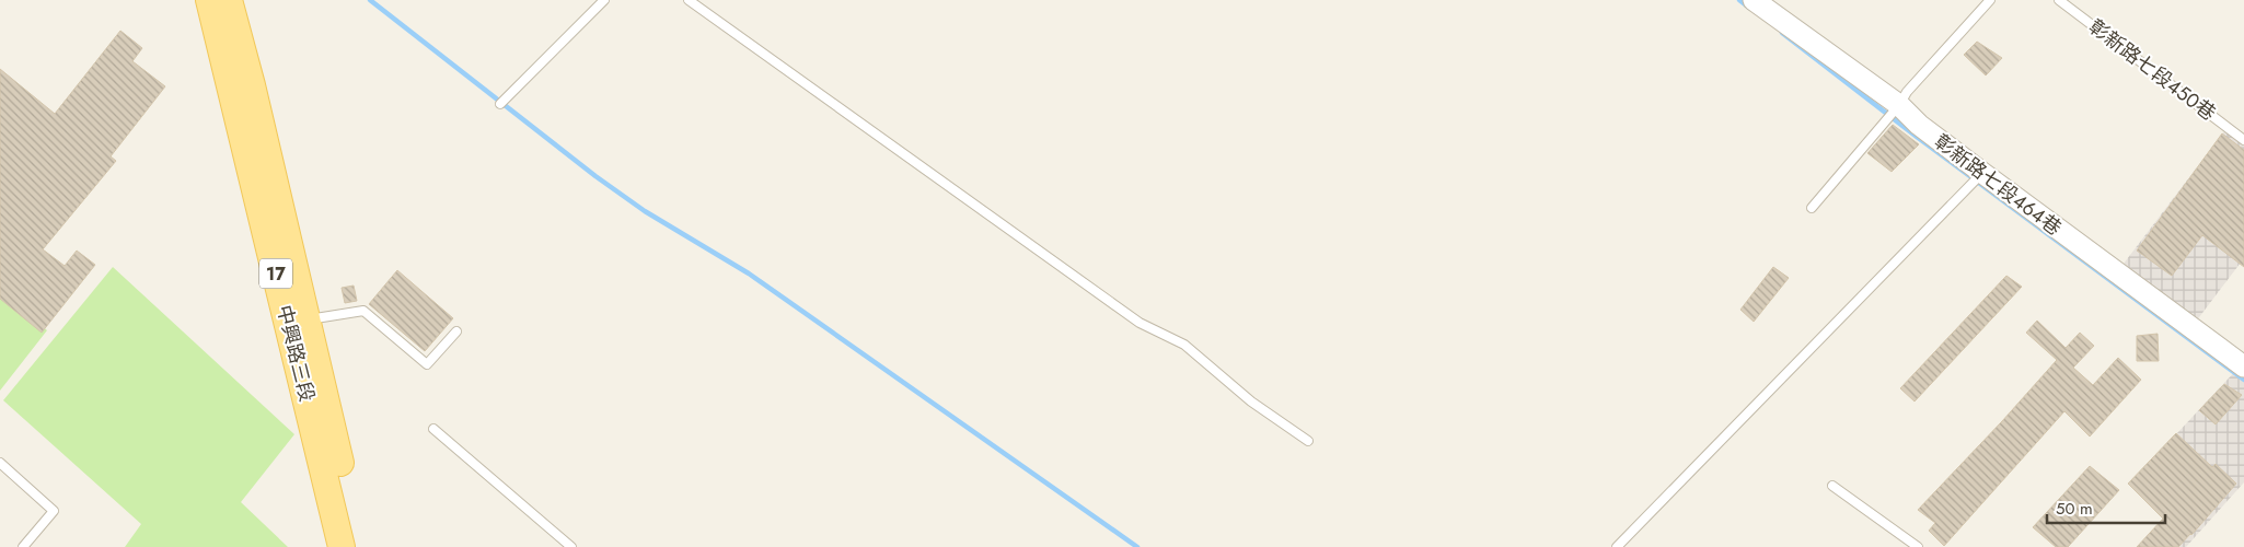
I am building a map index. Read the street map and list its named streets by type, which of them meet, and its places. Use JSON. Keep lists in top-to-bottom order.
{
  "streets": {
    "main road": ["17", "中興路三段"],
    "street": ["彰新路七段464巷"],
    "lane": ["彰新路七段450巷"]
  },
  "scale_bar": "50 m"
}
